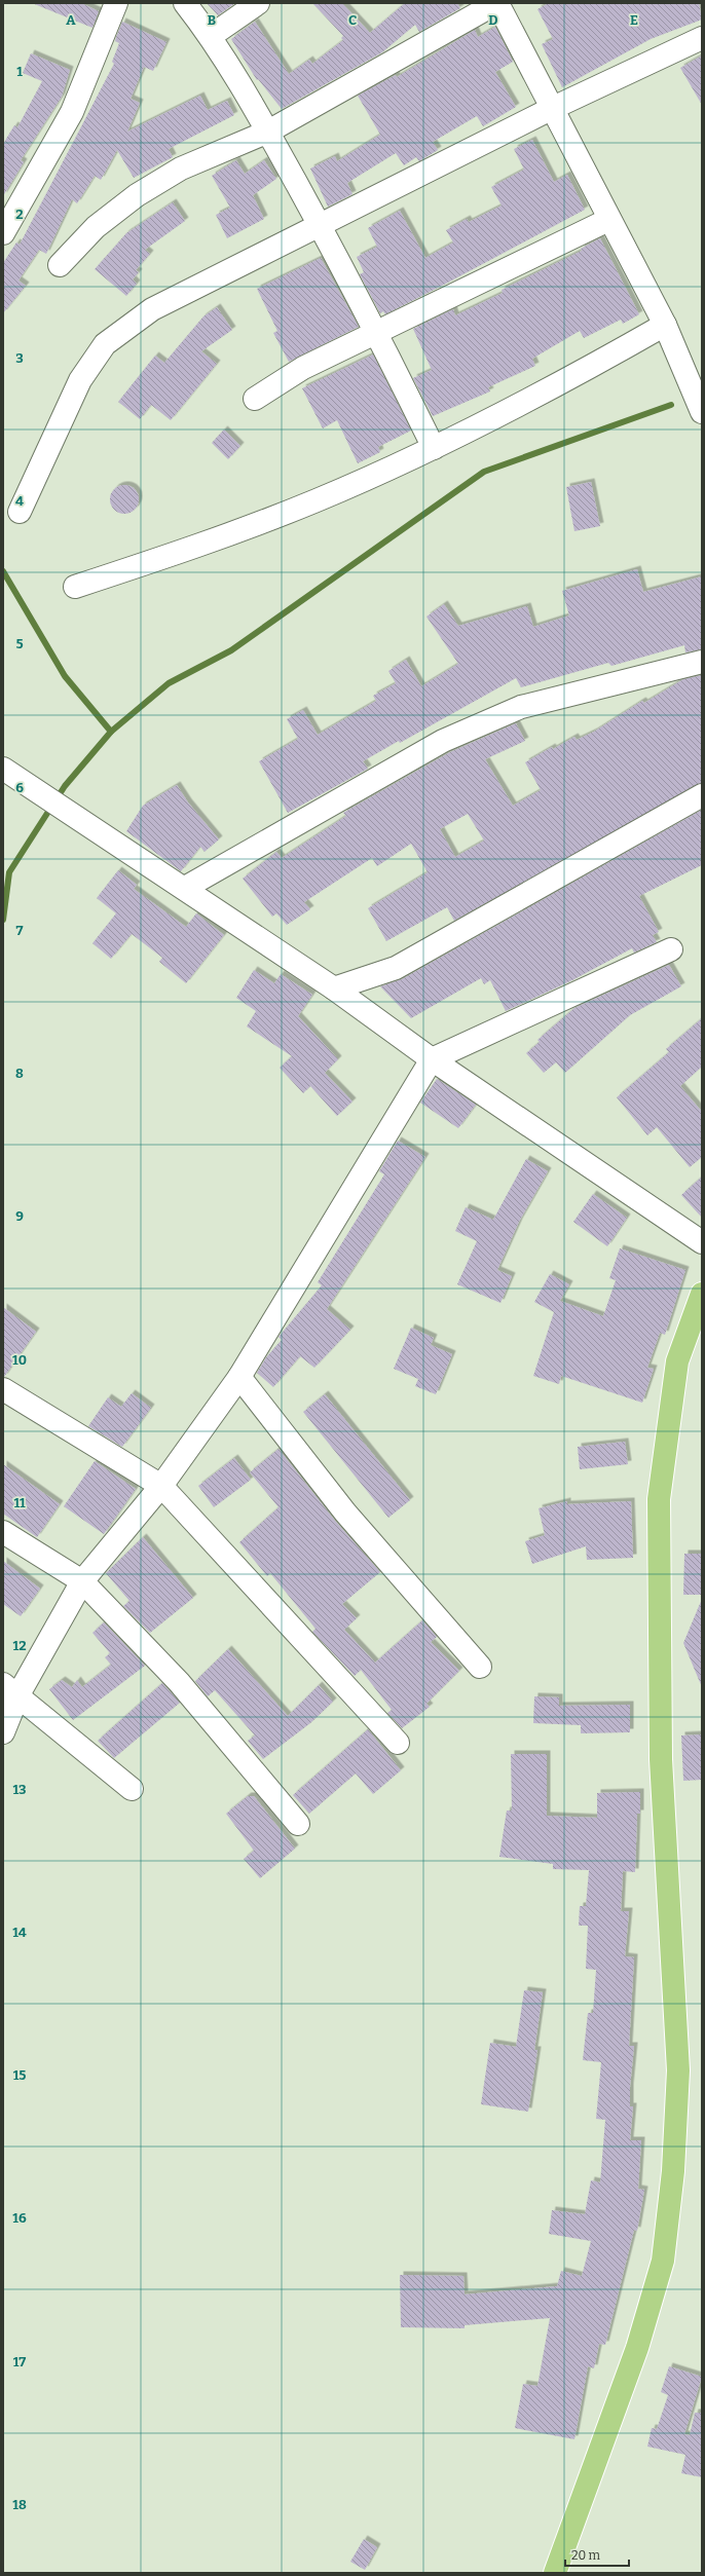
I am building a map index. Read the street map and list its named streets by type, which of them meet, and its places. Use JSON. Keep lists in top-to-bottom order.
{
  "scale_bar": "20 m",
  "grid": {
    "columns": [
      "A",
      "B",
      "C",
      "D",
      "E"
    ],
    "rows": [
      "1",
      "2",
      "3",
      "4",
      "5",
      "6",
      "7",
      "8",
      "9",
      "10",
      "11",
      "12",
      "13",
      "14",
      "15",
      "16",
      "17",
      "18"
    ]
  }
}
